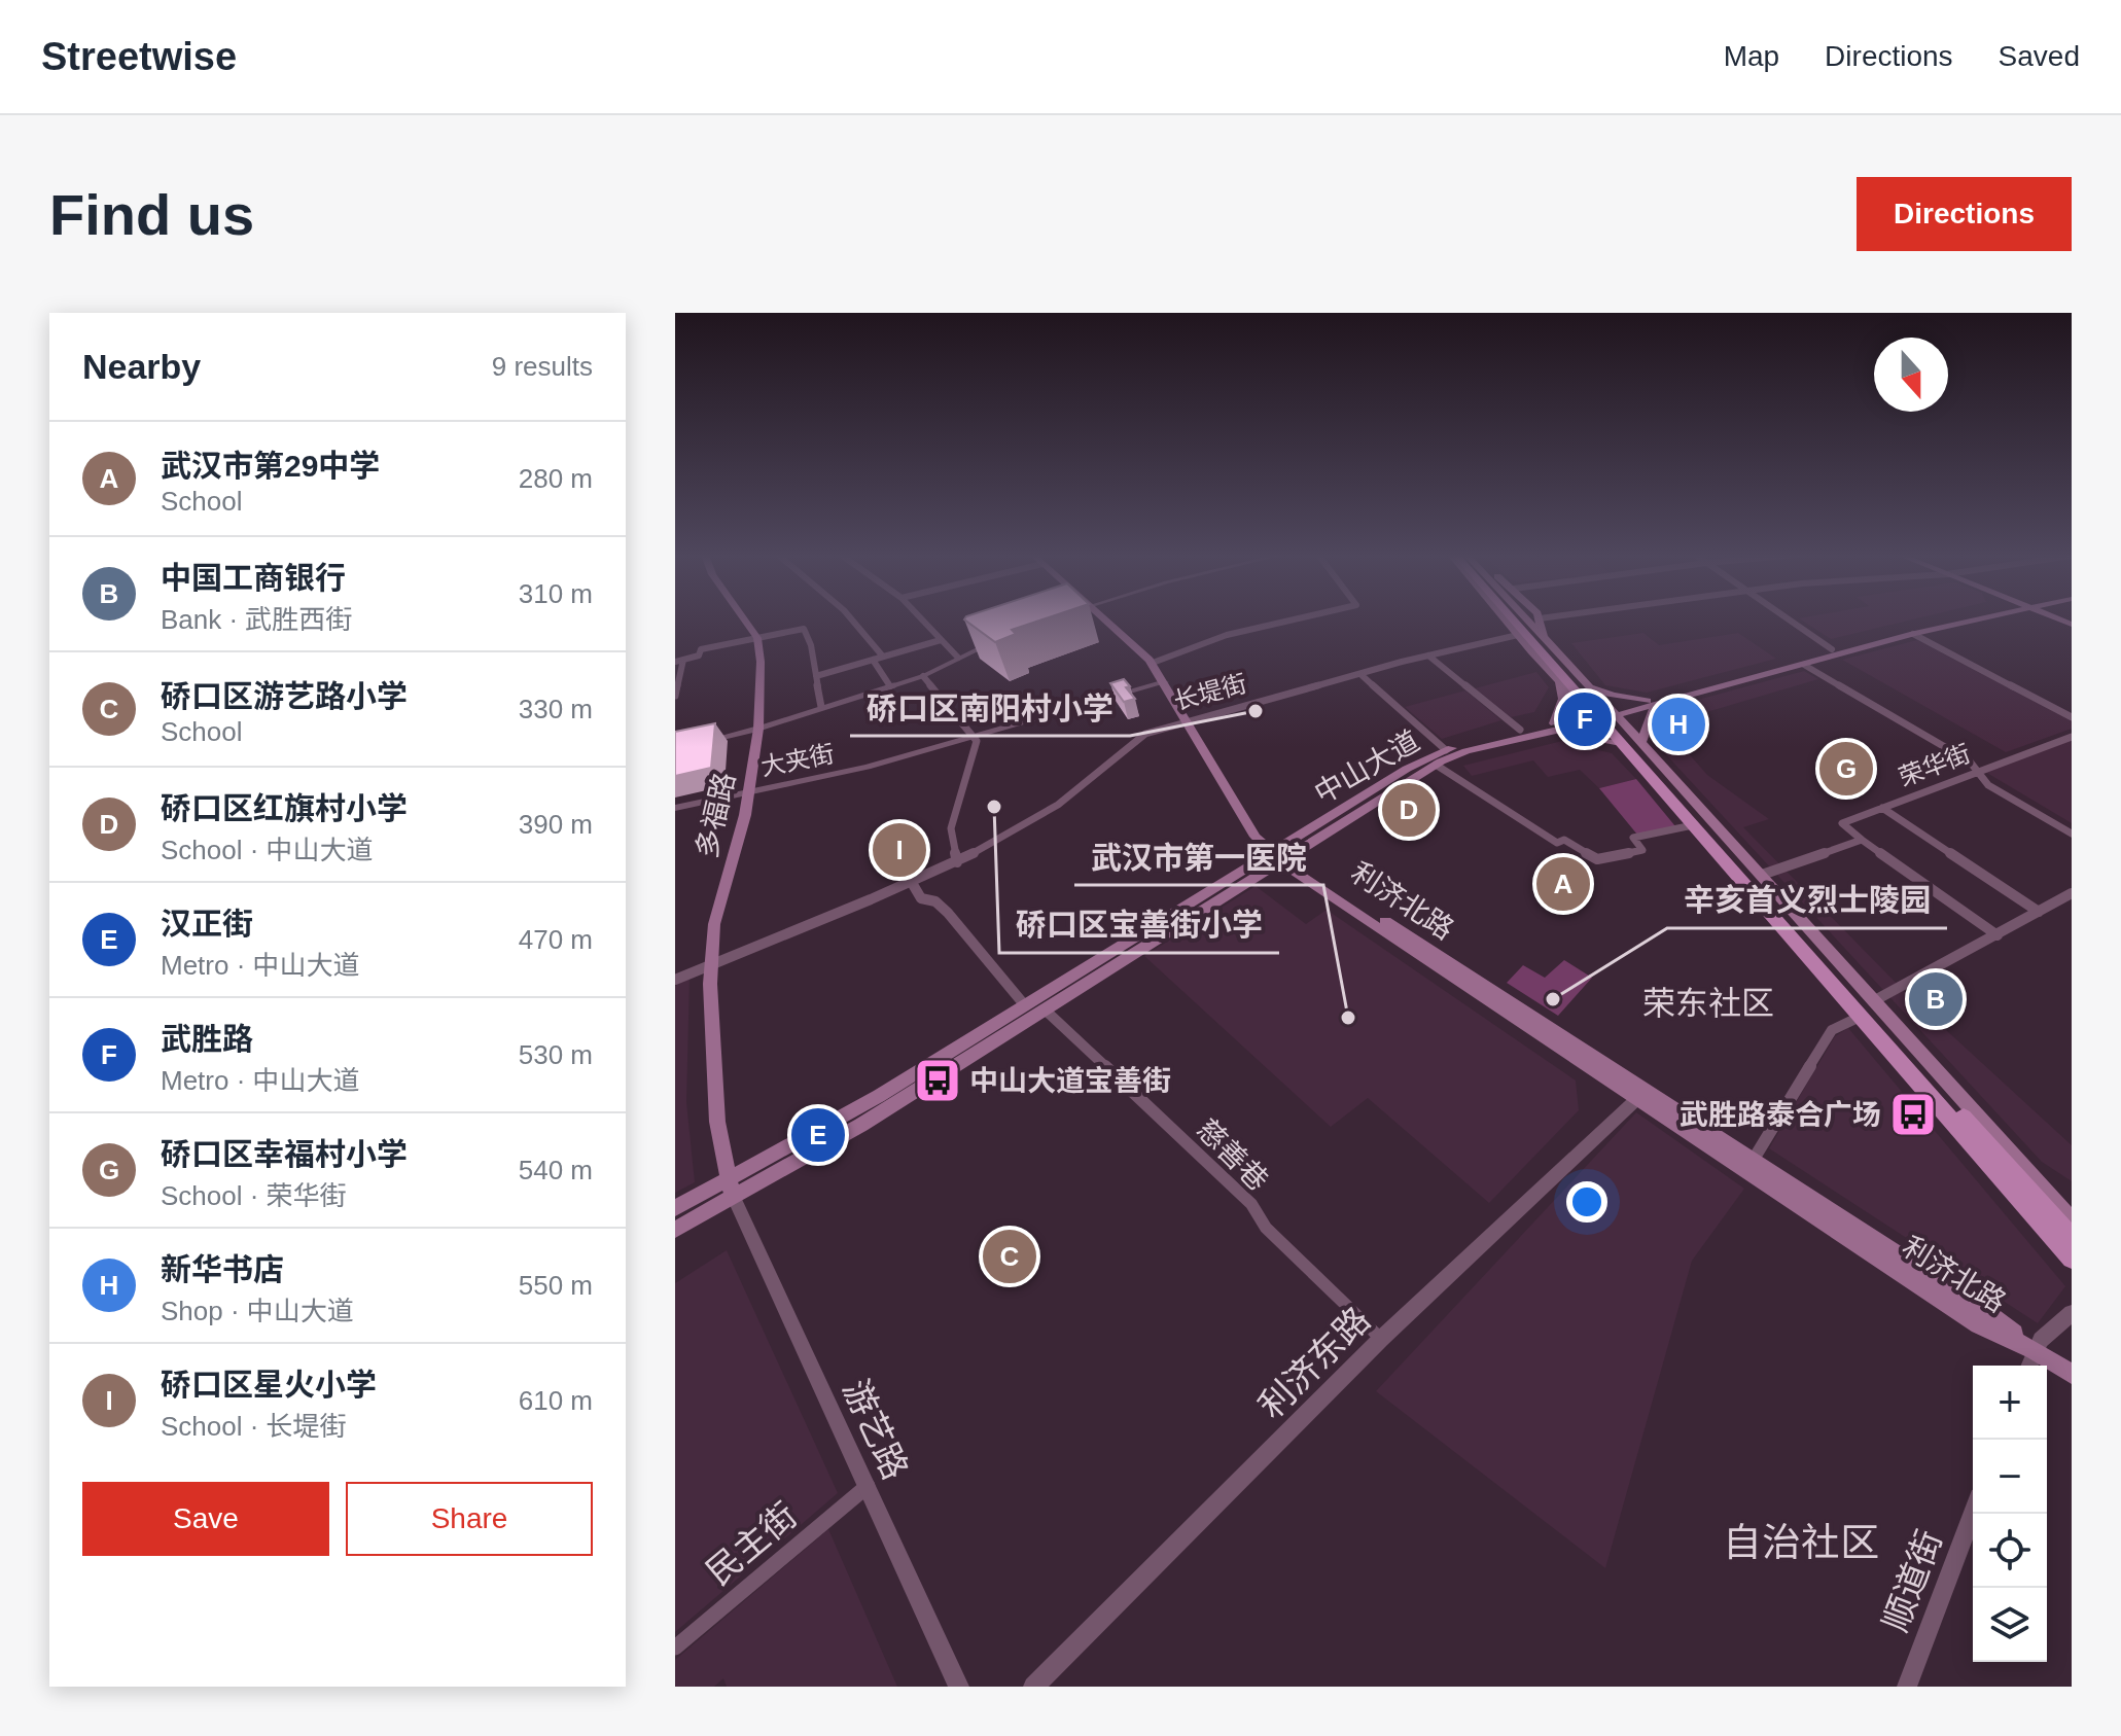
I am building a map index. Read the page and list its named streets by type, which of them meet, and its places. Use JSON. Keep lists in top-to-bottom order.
{
  "streets": {
    "main road": ["中山大道", "多福路", "利济北路"],
    "street": [
      "长堤街",
      "大夹街",
      "荣华街",
      "慈善巷",
      "利济东路",
      "游艺路",
      "民主街",
      "顺道街"
    ]
  },
  "crossings": [
    ["长堤街", "多福路"],
    ["长堤街", "利济北路"],
    ["大夹街", "多福路"],
    ["大夹街", "利济北路"],
    ["中山大道", "多福路"],
    ["中山大道", "利济北路"],
    ["中山大道", "慈善巷"],
    ["中山大道", "游艺路"],
    ["多福路", "游艺路"],
    ["利济北路", "利济东路"],
    ["慈善巷", "利济东路"],
    ["游艺路", "民主街"]
  ],
  "districts": ["荣东社区", "自治社区"],
  "places": {
    "other": [
      "硚口区南阳村小学",
      "硚口区宝善街小学",
      "辛亥首义烈士陵园",
      "武汉市第一医院"
    ],
    "bus stop": ["中山大道宝善街", "武胜路泰合广场"]
  },
  "north": "bottom",
  "page": {
    "header": "Streetwise",
    "nav": ["Map", "Directions", "Saved"],
    "buttons": [
      "Directions",
      ["Save", "Share"]
    ],
    "title": "Find us",
    "heading": ["Nearby", "9 results"],
    "list": [
      {
        "mark": "A",
        "name": "武汉市第29中学",
        "note": "School",
        "value": "280 m"
      },
      {
        "mark": "B",
        "name": "中国工商银行",
        "note": "Bank · 武胜西街",
        "value": "310 m"
      },
      {
        "mark": "C",
        "name": "硚口区游艺路小学",
        "note": "School",
        "value": "330 m"
      },
      {
        "mark": "D",
        "name": "硚口区红旗村小学",
        "note": "School · 中山大道",
        "value": "390 m"
      },
      {
        "mark": "E",
        "name": "汉正街",
        "note": "Metro · 中山大道",
        "value": "470 m"
      },
      {
        "mark": "F",
        "name": "武胜路",
        "note": "Metro · 中山大道",
        "value": "530 m"
      },
      {
        "mark": "G",
        "name": "硚口区幸福村小学",
        "note": "School · 荣华街",
        "value": "540 m"
      },
      {
        "mark": "H",
        "name": "新华书店",
        "note": "Shop · 中山大道",
        "value": "550 m"
      },
      {
        "mark": "I",
        "name": "硚口区星火小学",
        "note": "School · 长堤街",
        "value": "610 m"
      }
    ],
    "pins": [
      "F",
      "H",
      "G",
      "D",
      "I",
      "A",
      "B",
      "E",
      "C"
    ],
    "map_buttons": ["+", "−"]
  }
}
